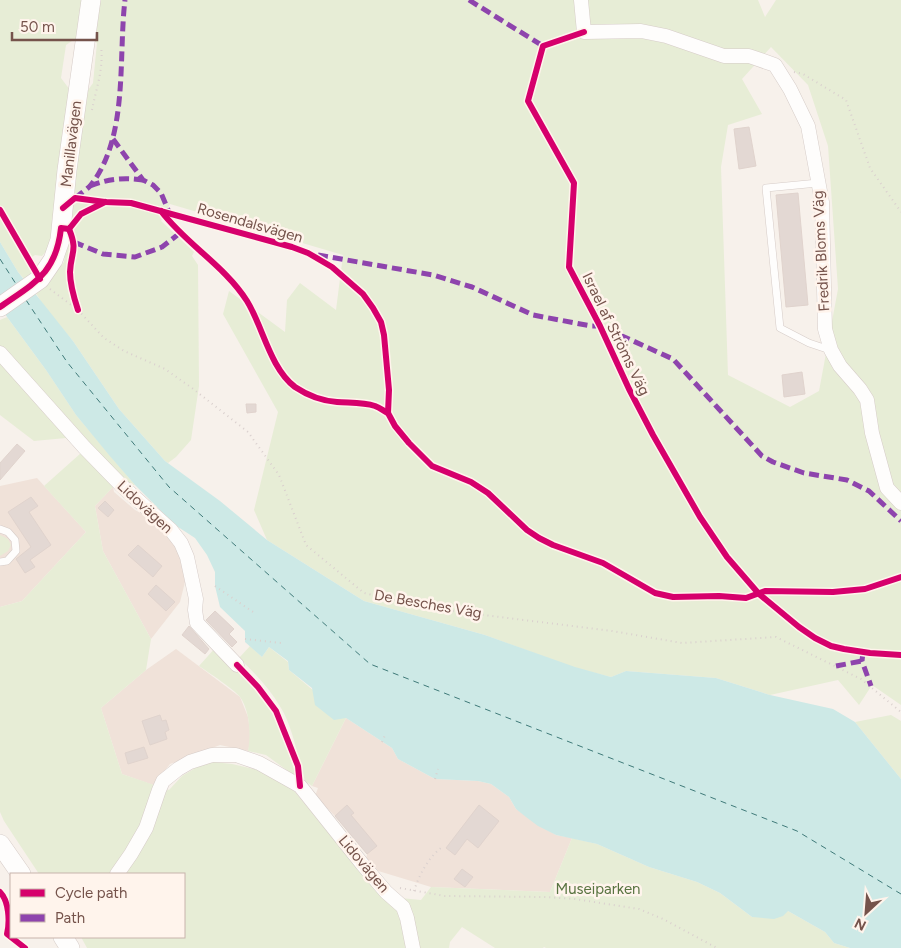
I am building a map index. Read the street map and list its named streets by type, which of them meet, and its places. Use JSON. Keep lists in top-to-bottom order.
{
  "streets": {
    "street": ["Manillavägen", "Fredrik Bloms Väg", "Lidovägen"],
    "path": ["De Besches Väg"],
    "cycle path": ["Rosendalsvägen", "Israel af Ströms Väg"]
  },
  "crossings": [
    ["Manillavägen", "De Besches Väg"]
  ],
  "parks": ["Museiparken"],
  "legend": ["Cycle path", "Path"],
  "scale_bar": "50 m",
  "north": "bottom left"
}
